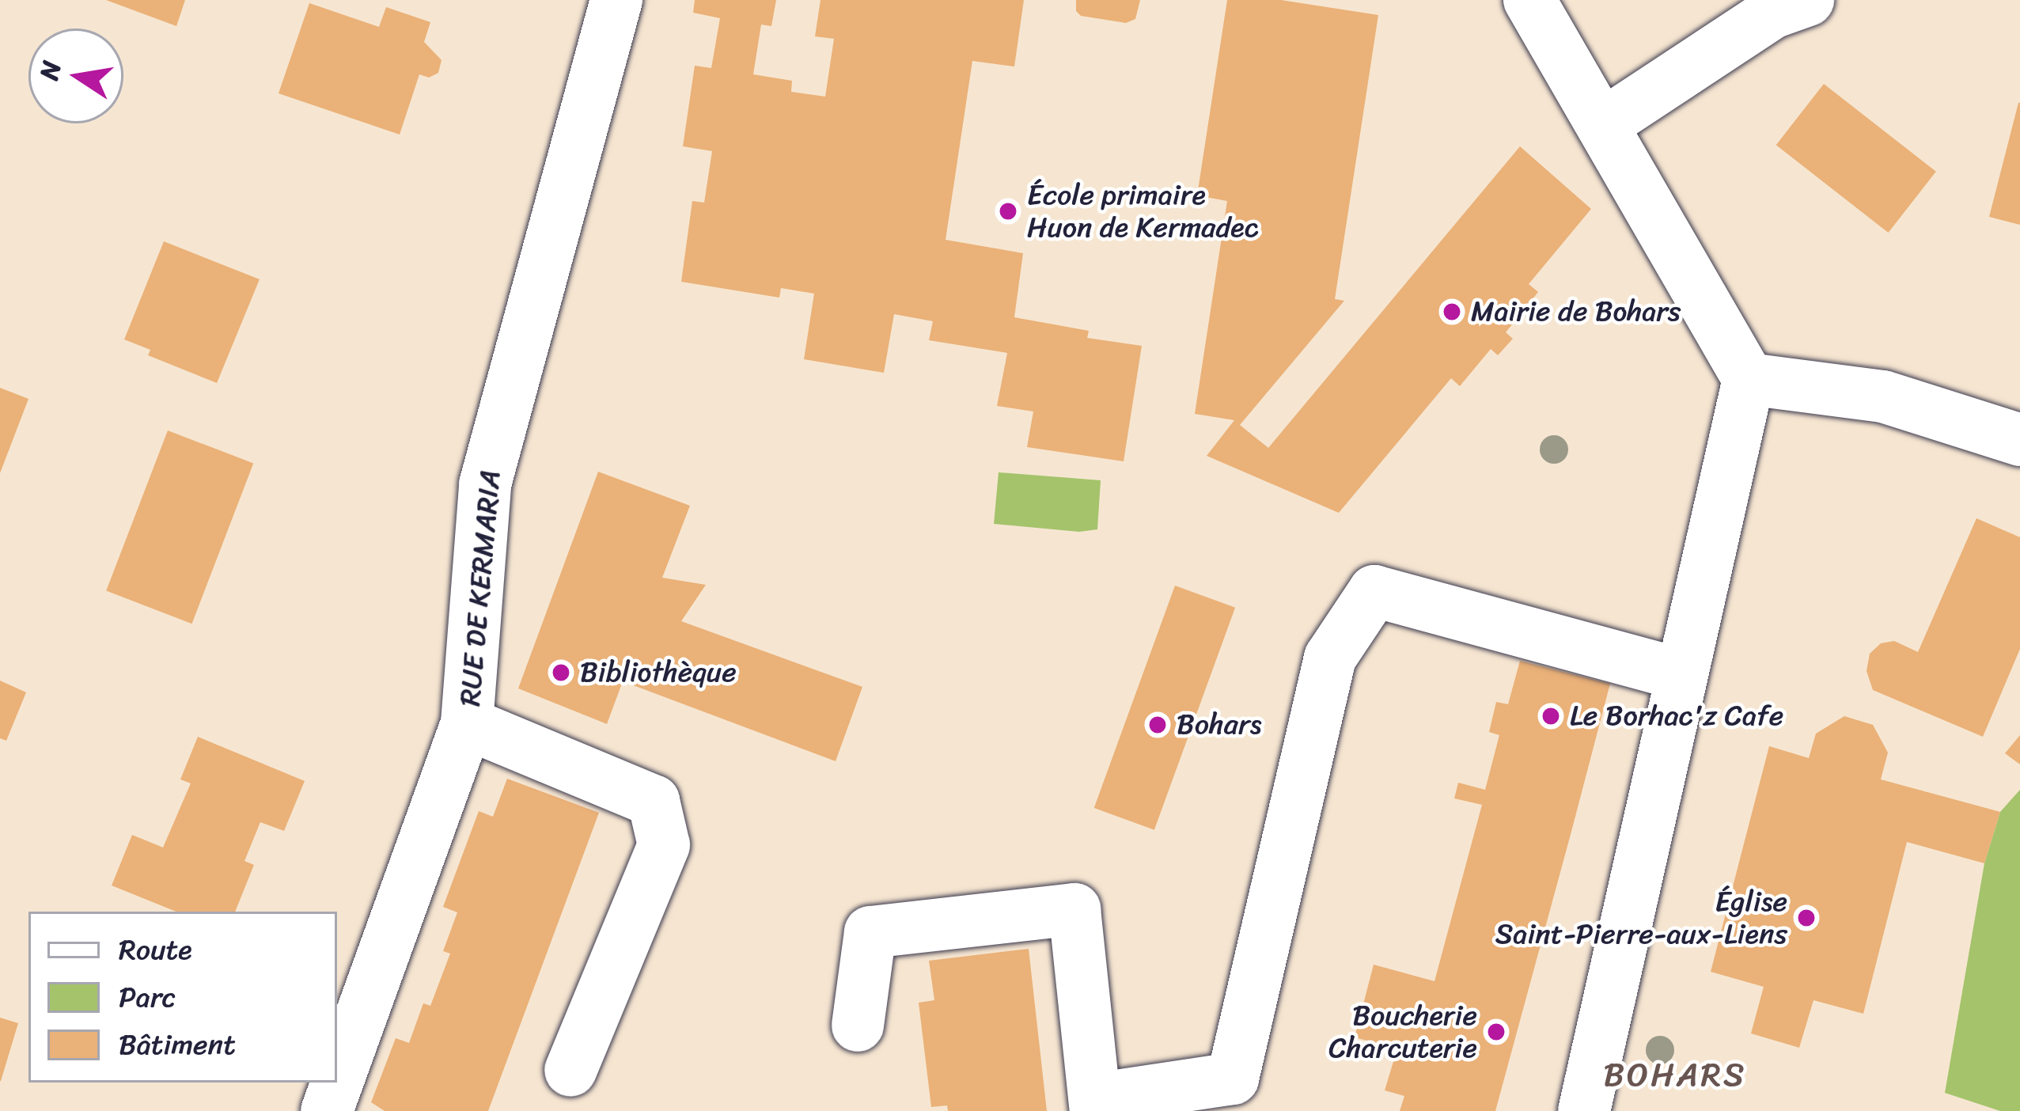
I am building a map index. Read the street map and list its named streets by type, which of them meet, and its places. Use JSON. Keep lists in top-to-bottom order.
{
  "streets": {
    "street": ["RUE DE KERMARIA"]
  },
  "districts": ["BOHARS"],
  "places": [
    "École primaire Huon de Kermadec",
    "Mairie de Bohars",
    "Bibliothèque",
    "Le Borhac'z Cafe",
    "Bohars",
    "Église Saint-Pierre-aux-Liens",
    "Boucherie Charcuterie"
  ],
  "legend": ["Route", "Parc", "Bâtiment"],
  "north": "left"
}
